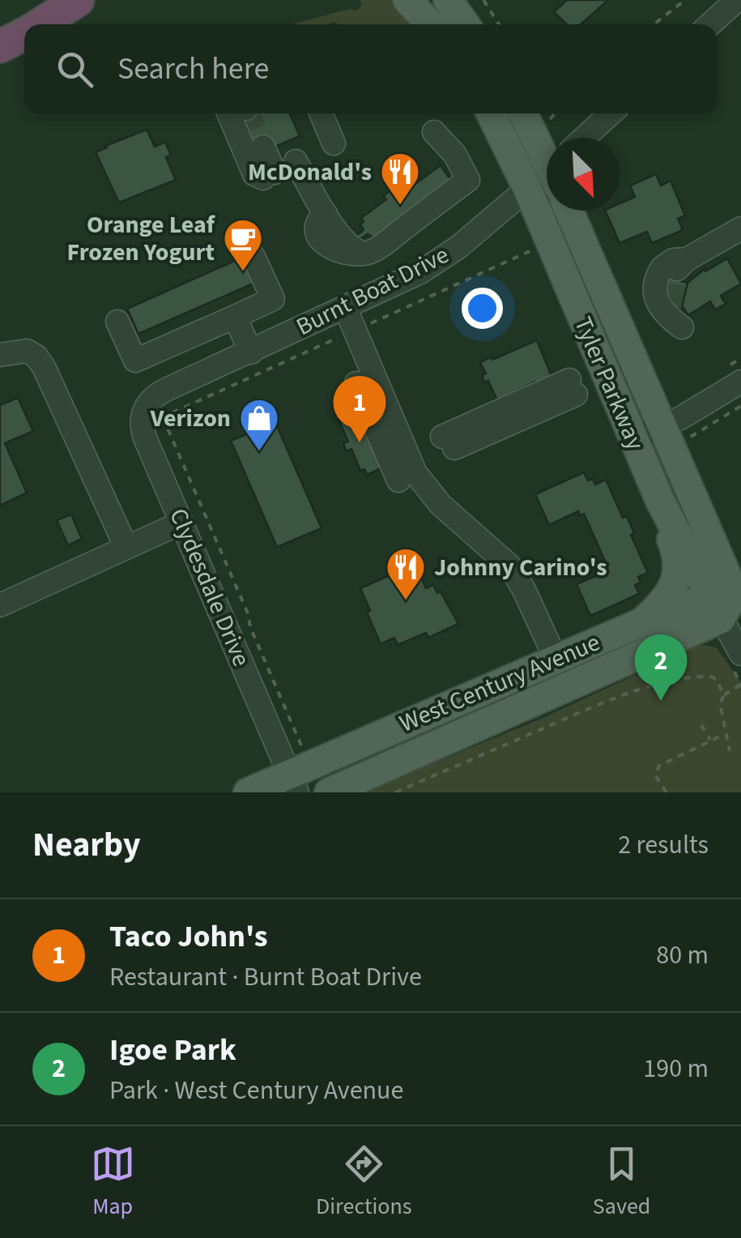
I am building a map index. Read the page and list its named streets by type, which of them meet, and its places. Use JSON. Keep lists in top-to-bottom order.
{
  "streets": {
    "main road": ["Tyler Parkway", "West Century Avenue"],
    "street": ["Burnt Boat Drive", "Clydesdale Drive"]
  },
  "crossings": [
    ["Burnt Boat Drive", "Tyler Parkway"],
    ["Burnt Boat Drive", "Clydesdale Drive"],
    ["Tyler Parkway", "West Century Avenue"],
    ["Clydesdale Drive", "West Century Avenue"]
  ],
  "places": {
    "restaurant": ["McDonald's", "Johnny Carino's"],
    "cafe": ["Orange Leaf Frozen Yogurt"],
    "shop": ["Verizon"]
  },
  "north": "bottom right",
  "page": {
    "search": "Search here",
    "pins": ["1", "2"],
    "heading": ["Nearby", "2 results"],
    "list": [
      {
        "mark": "1",
        "name": "Taco John's",
        "note": "Restaurant · Burnt Boat Drive",
        "value": "80 m"
      },
      {
        "mark": "2",
        "name": "Igoe Park",
        "note": "Park · West Century Avenue",
        "value": "190 m"
      }
    ],
    "nav": ["Map", "Directions", "Saved"]
  }
}
